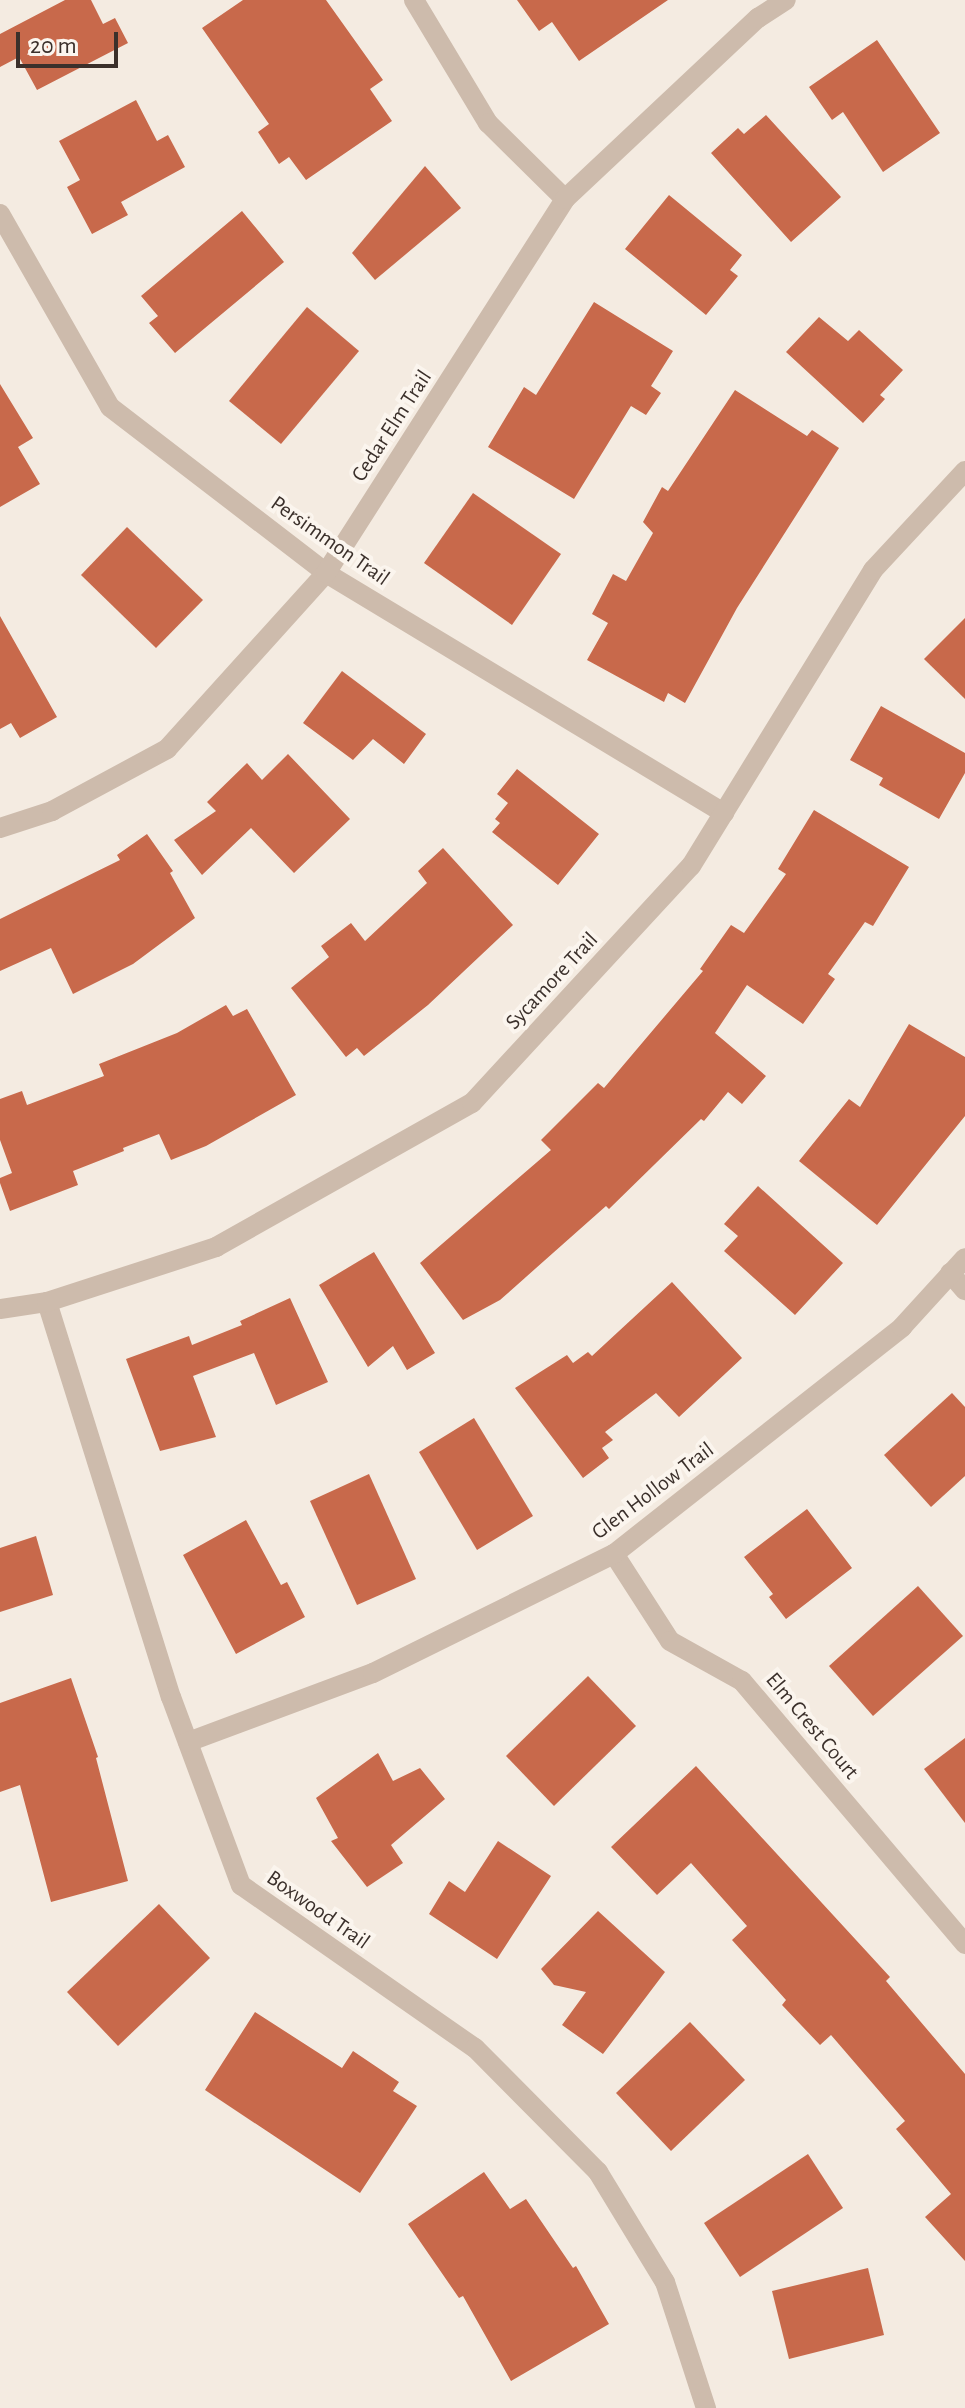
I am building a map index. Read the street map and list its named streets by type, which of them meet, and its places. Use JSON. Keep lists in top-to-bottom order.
{
  "streets": {
    "street": [
      "Cedar Elm Trail",
      "Persimmon Trail",
      "Sycamore Trail",
      "Glen Hollow Trail",
      "Elm Crest Court",
      "Boxwood Trail"
    ]
  },
  "crossings": [
    ["Cedar Elm Trail", "Persimmon Trail"],
    ["Persimmon Trail", "Sycamore Trail"],
    ["Sycamore Trail", "Boxwood Trail"],
    ["Glen Hollow Trail", "Elm Crest Court"],
    ["Glen Hollow Trail", "Boxwood Trail"]
  ],
  "scale_bar": "20 m"
}
